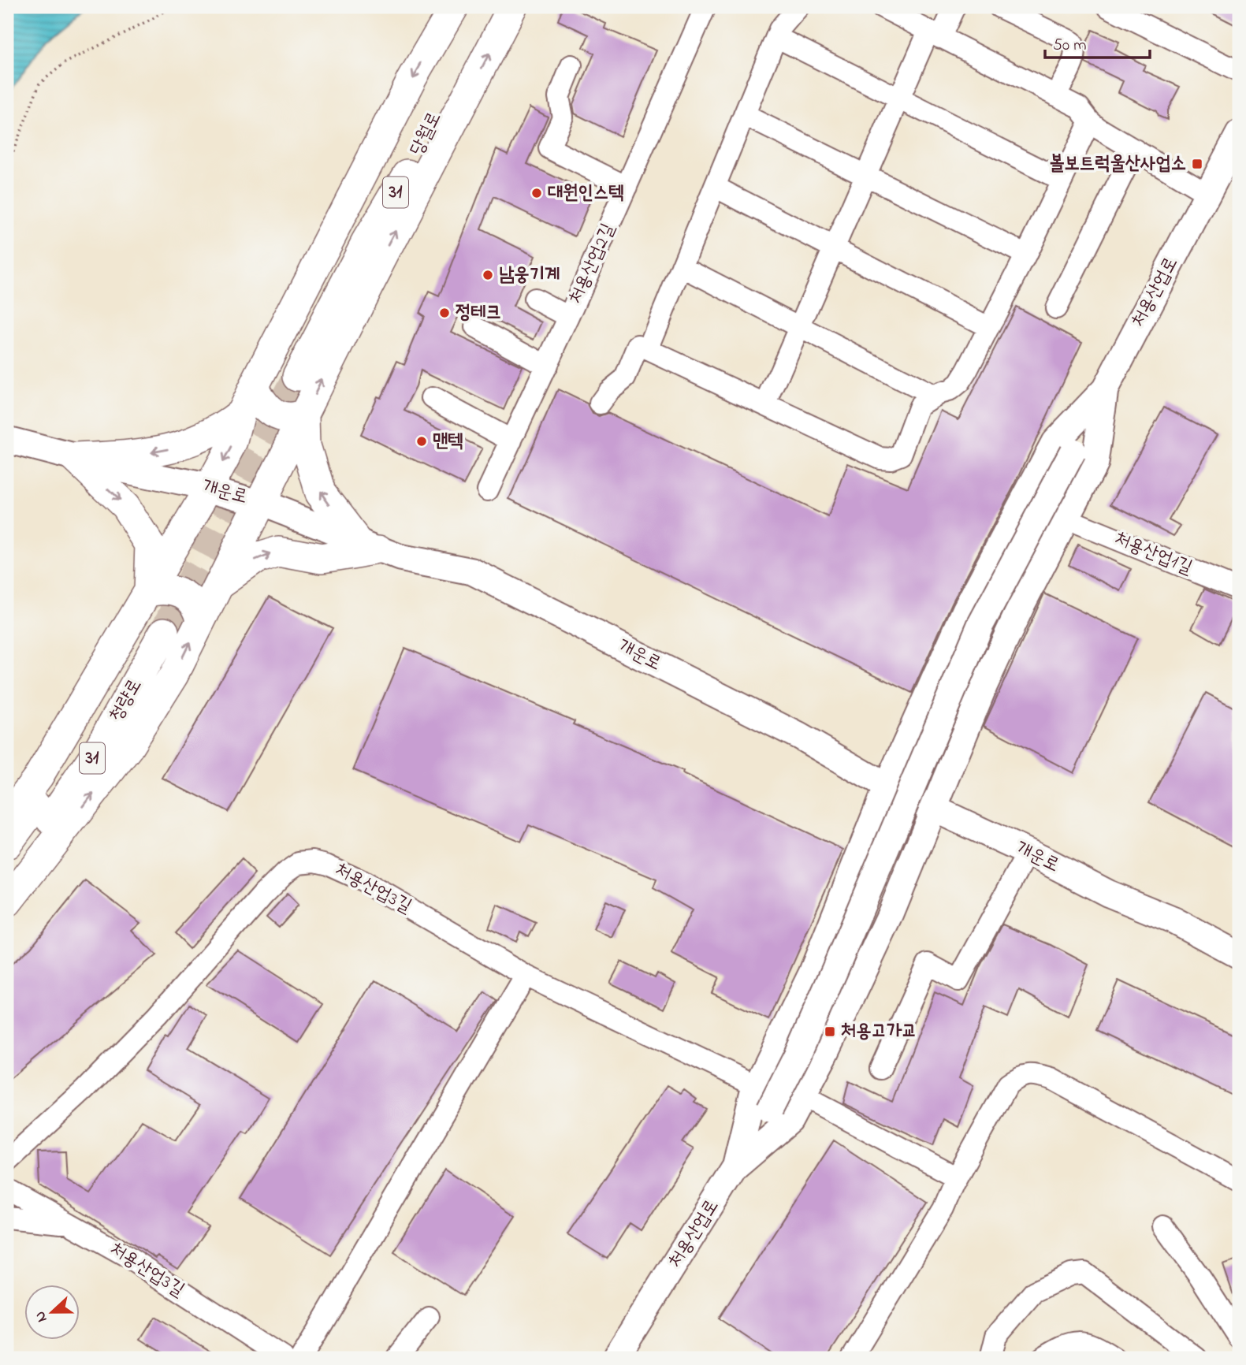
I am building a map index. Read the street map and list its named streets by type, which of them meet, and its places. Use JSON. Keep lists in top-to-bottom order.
{
  "streets": {
    "highway": ["당월로", "31", "청량로"],
    "main road": ["처용산업로", "개운로"],
    "street": ["처용산업2길", "처용산업1길", "처용산업3길"]
  },
  "places": {
    "transit": ["볼보트럭울산사업소", "처용고가교"],
    "other": [
      "대원인스텍",
      "남웅기계",
      "정테크",
      "맨텍"
    ]
  },
  "scale_bar": "50 m",
  "north": "left"
}
